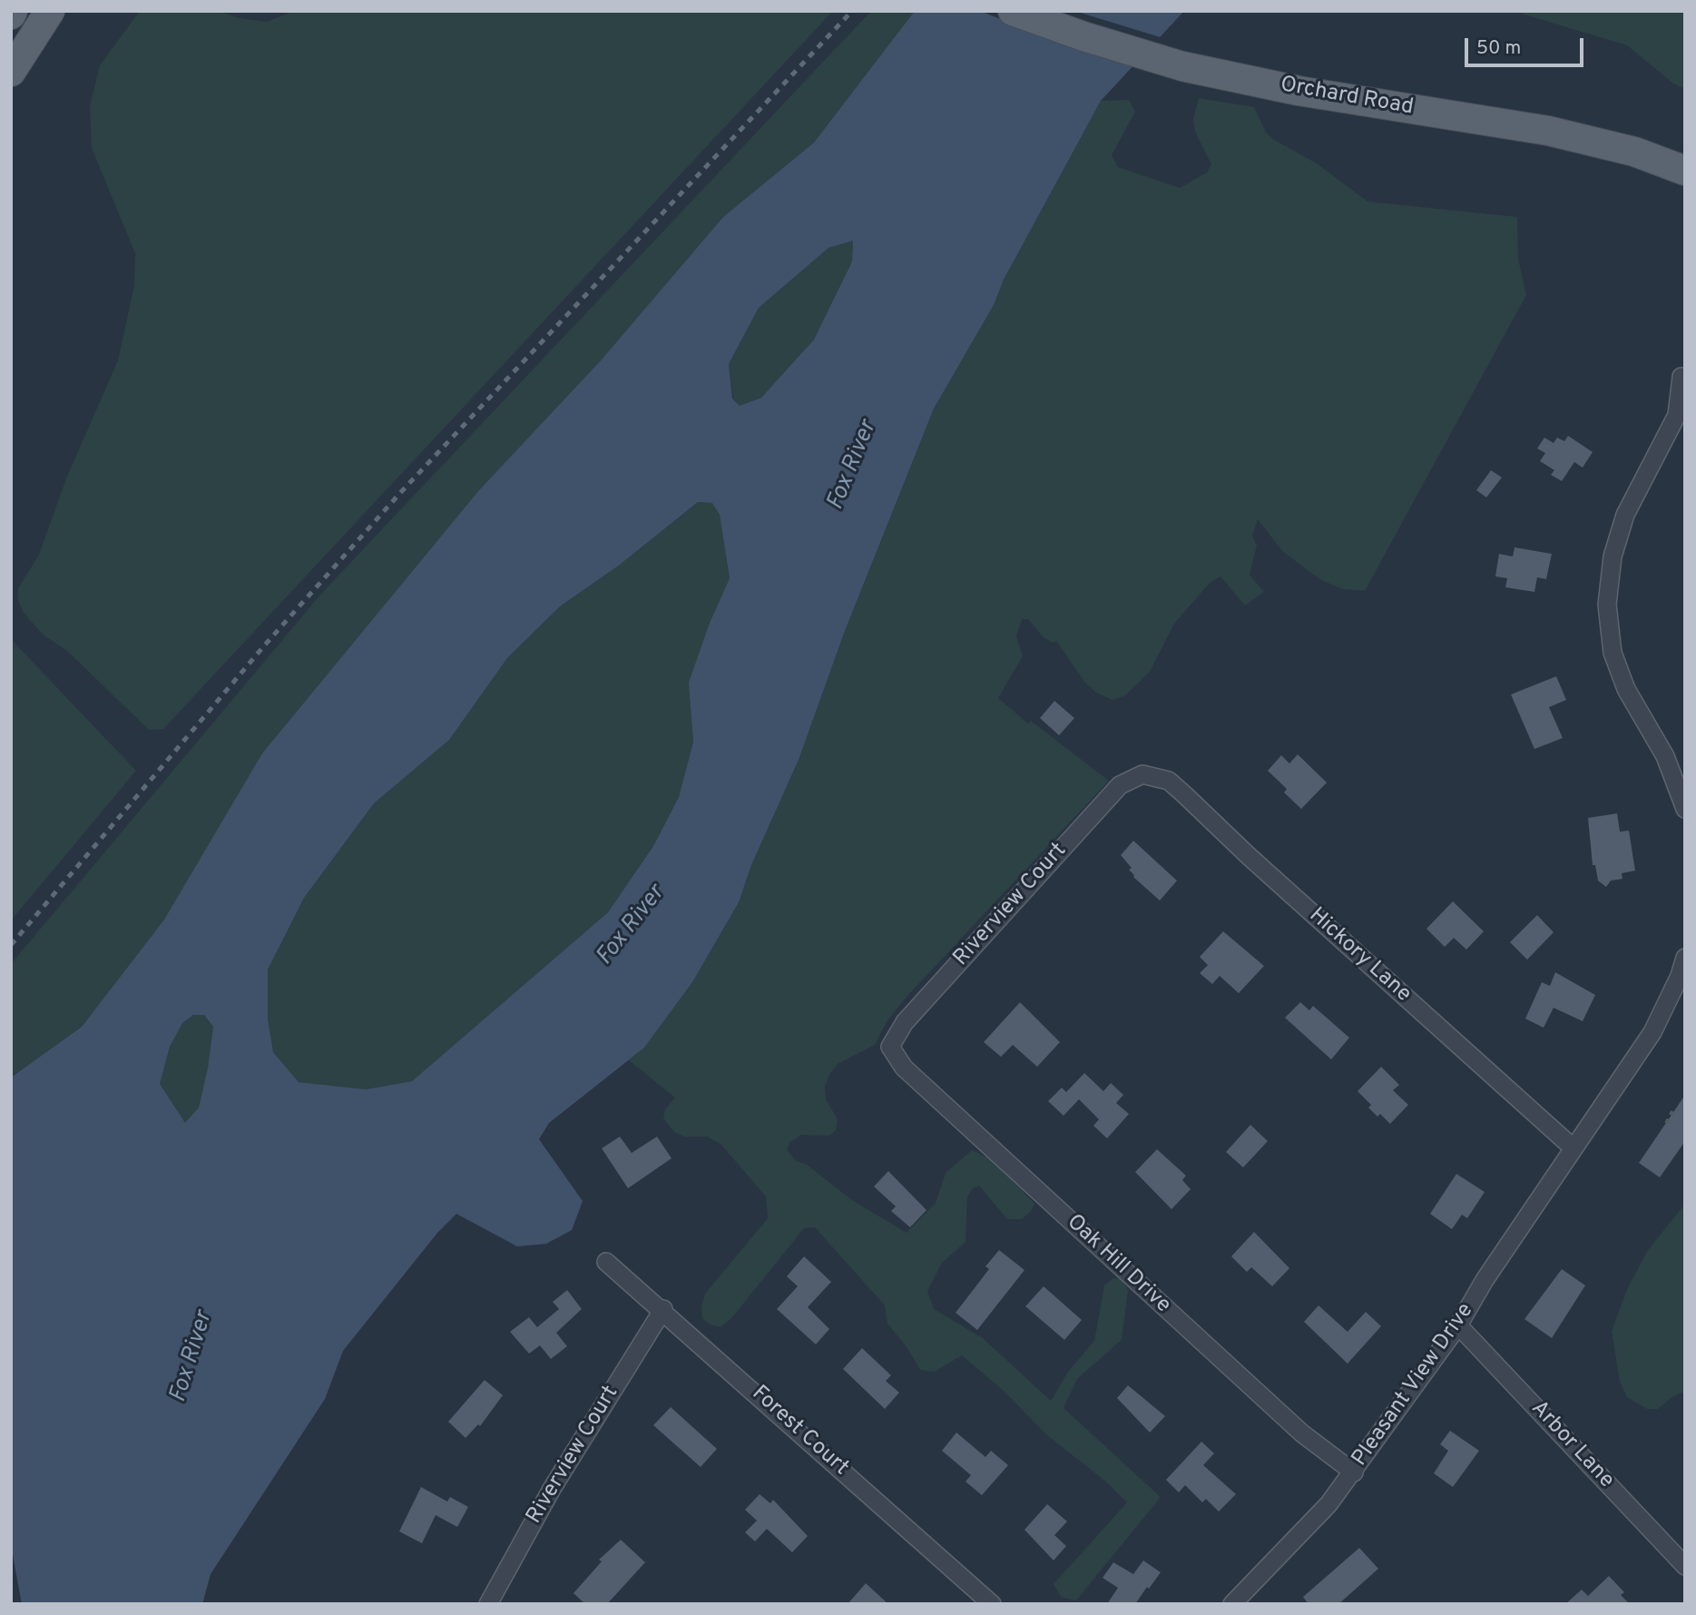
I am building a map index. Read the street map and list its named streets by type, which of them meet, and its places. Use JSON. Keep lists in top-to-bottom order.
{
  "streets": {
    "main road": ["Orchard Road"],
    "street": [
      "Riverview Court",
      "Hickory Lane",
      "Oak Hill Drive",
      "Pleasant View Drive",
      "Forest Court",
      "Arbor Lane"
    ]
  },
  "crossings": [
    ["Riverview Court", "Hickory Lane"],
    ["Riverview Court", "Oak Hill Drive"],
    ["Riverview Court", "Forest Court"],
    ["Hickory Lane", "Pleasant View Drive"],
    ["Oak Hill Drive", "Pleasant View Drive"],
    ["Pleasant View Drive", "Arbor Lane"]
  ],
  "water": ["Fox River"],
  "scale_bar": "50 m"
}
